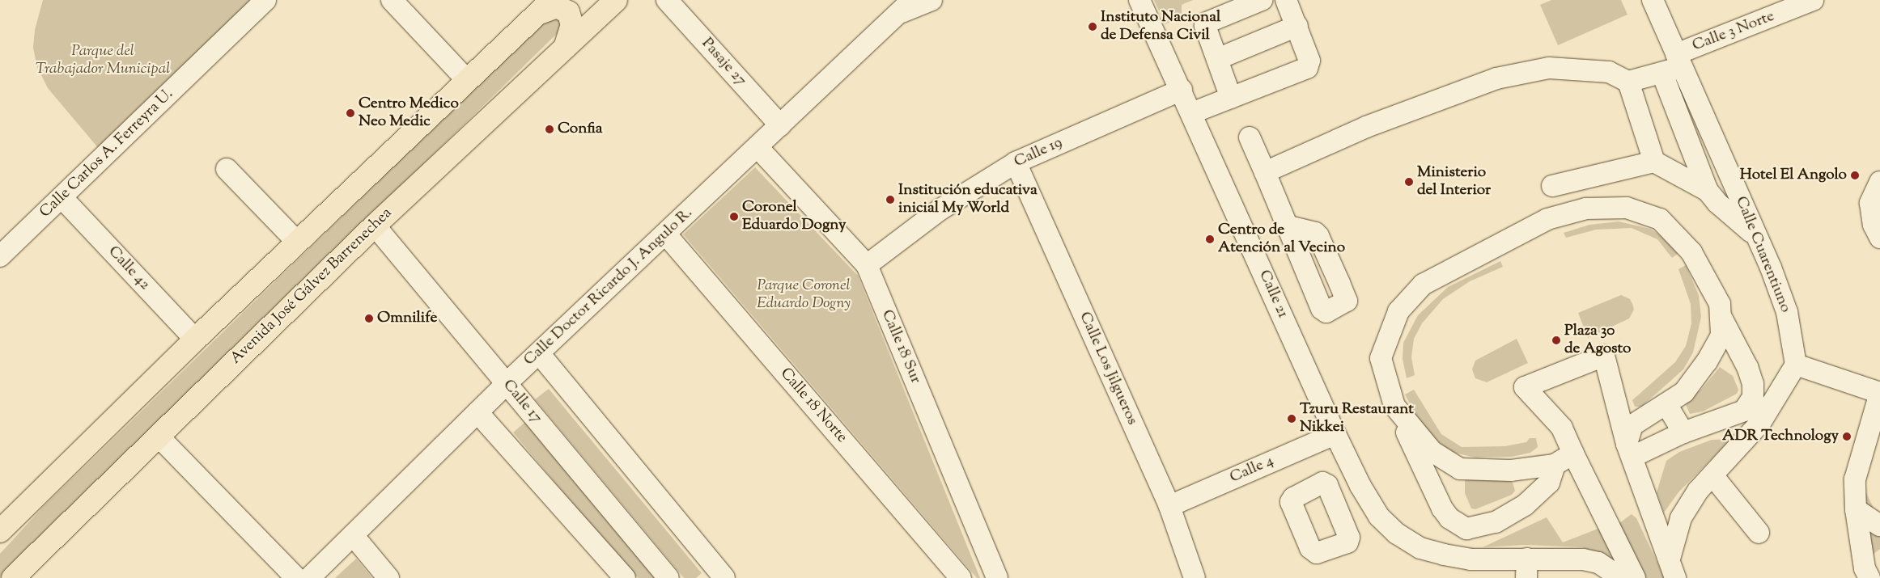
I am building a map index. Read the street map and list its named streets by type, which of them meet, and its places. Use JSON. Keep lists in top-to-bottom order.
{
  "streets": {
    "main road": ["Avenida José Gálvez Barrenechea"],
    "street": [
      "Calle 3 Norte",
      "Pasaje 27",
      "Calle 19",
      "Calle Carlos A. Ferreyra U.",
      "Calle Cuarentiuno",
      "Calle 42",
      "Calle Doctor Ricardo J. Angulo R.",
      "Calle 21",
      "Calle 18 Sur",
      "Calle Los Jilgueros",
      "Calle 17",
      "Calle 18 Norte",
      "Calle 4"
    ]
  },
  "crossings": [
    ["Calle 3 Norte", "Calle Cuarentiuno"],
    ["Pasaje 27", "Calle Doctor Ricardo J. Angulo R."],
    ["Calle 19", "Calle 21"],
    ["Calle 19", "Calle 18 Sur"],
    ["Calle 19", "Calle Los Jilgueros"],
    ["Calle Carlos A. Ferreyra U.", "Calle 42"],
    ["Avenida José Gálvez Barrenechea", "Calle 17"],
    ["Calle Doctor Ricardo J. Angulo R.", "Calle 18 Sur"],
    ["Calle Doctor Ricardo J. Angulo R.", "Calle 17"],
    ["Calle Doctor Ricardo J. Angulo R.", "Calle 18 Norte"],
    ["Calle 21", "Calle 4"],
    ["Calle Los Jilgueros", "Calle 4"]
  ],
  "parks": ["Parque del Trabajador Municipal", "Parque Coronel Eduardo Dogny"],
  "places": [
    "Instituto Nacional de Defensa Civil",
    "Centro Medico Neo Medic",
    "Confia",
    "Hotel El Angolo",
    "Ministerio del Interior",
    "Institución educativa inicial My World",
    "Coronel Eduardo Dogny",
    "Centro de Atención al Vecino",
    "Omnilife",
    "Plaza 30 de Agosto",
    "Tzuru Restaurant Nikkei",
    "ADR Technology"
  ]
}
